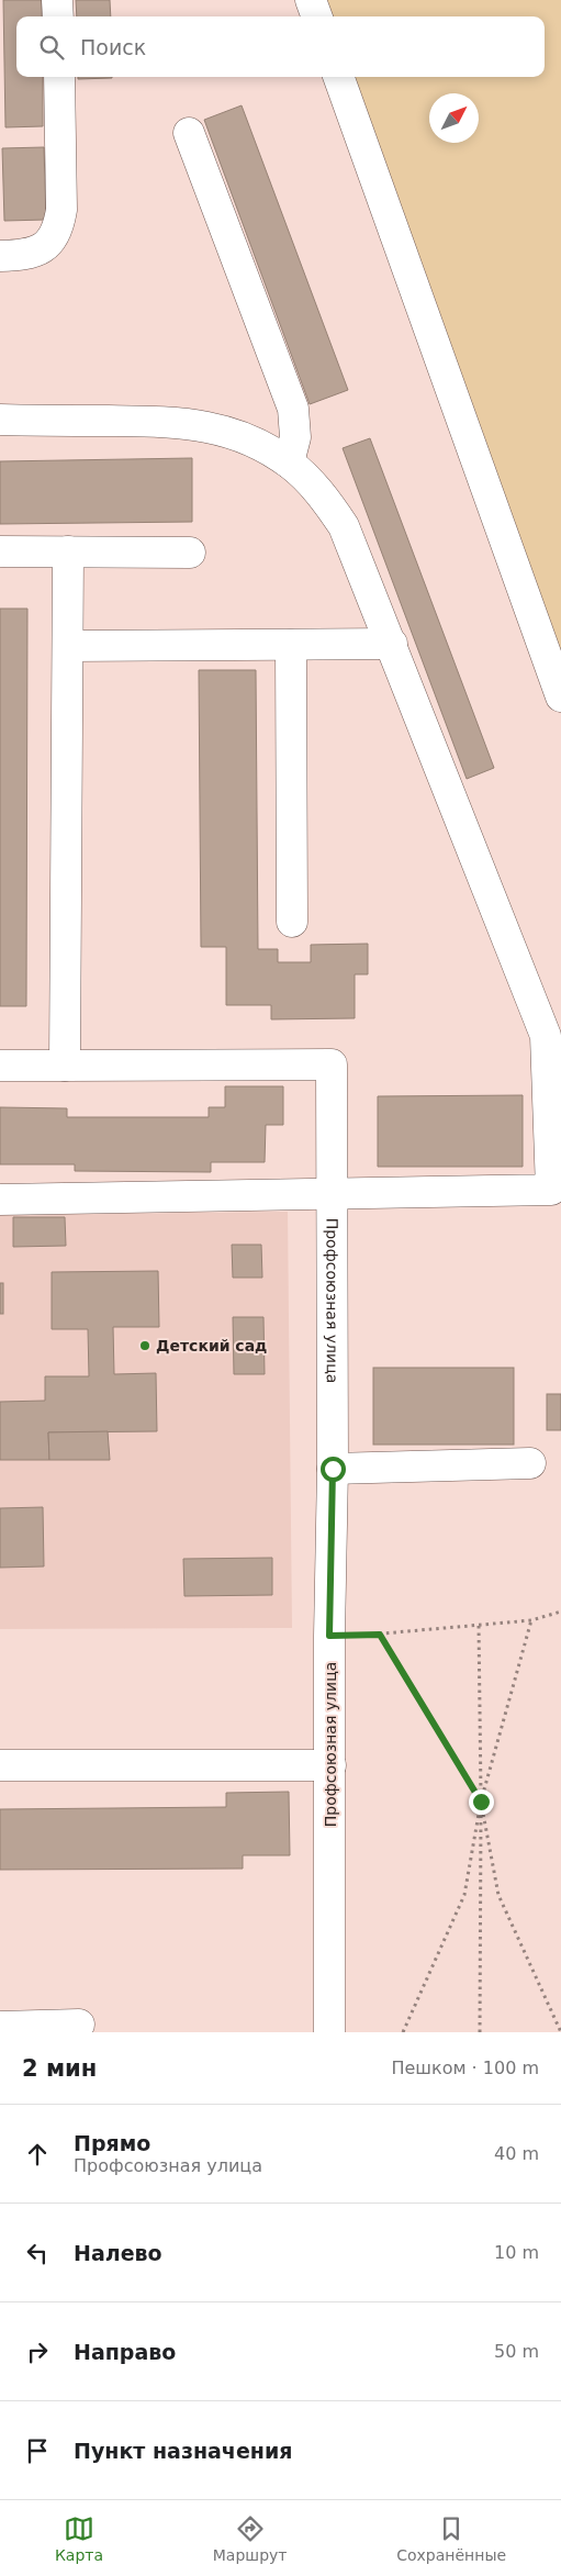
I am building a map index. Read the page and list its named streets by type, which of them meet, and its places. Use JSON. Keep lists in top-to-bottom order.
{
  "streets": {
    "street": ["Профсоюзная улица"]
  },
  "places": ["Детский сад"],
  "north": "top right",
  "page": {
    "search": "Поиск",
    "heading": ["2 мин", "Пешком · 100 m"],
    "list": [
      ["Прямо", "Профсоюзная улица", "40 m"],
      ["Налево", "10 m"],
      ["Направо", "50 m"],
      "Пункт назначения"
    ],
    "nav": ["Карта", "Маршрут", "Сохранённые"]
  }
}
